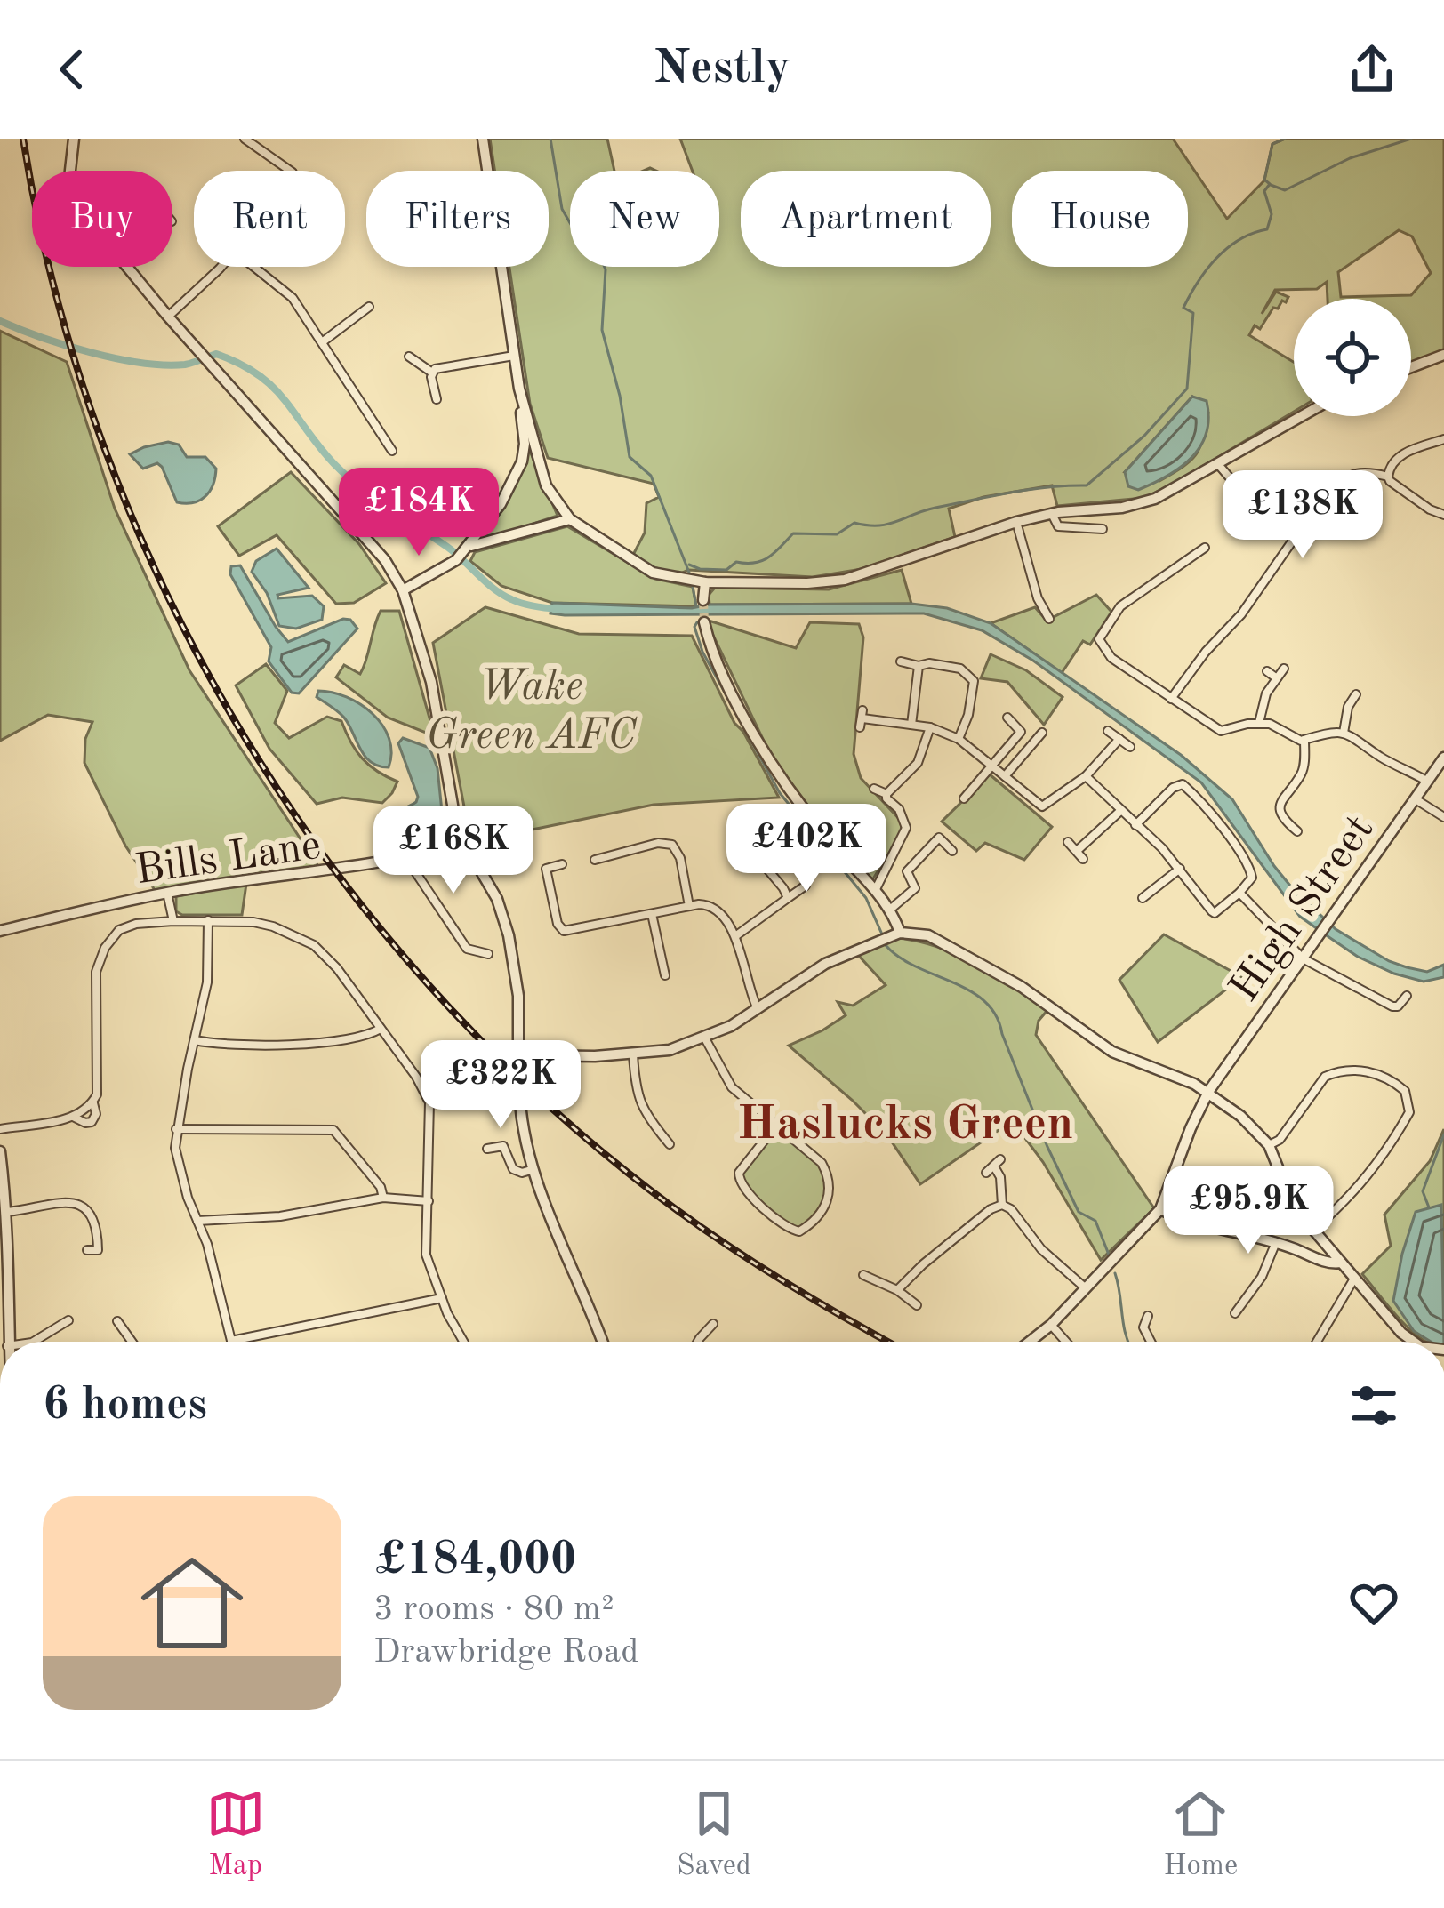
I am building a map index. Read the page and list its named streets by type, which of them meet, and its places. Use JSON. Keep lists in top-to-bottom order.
{
  "streets": {
    "street": ["Bills Lane", "High Street"]
  },
  "districts": ["Haslucks Green"],
  "parks": ["Wake Green AFC"],
  "page": {
    "header": "Nestly",
    "chip": [
      "Buy",
      "Rent",
      "Filters",
      "New",
      "Apartment",
      "House"
    ],
    "price": [
      "£184K",
      "£138K",
      "£402K",
      "£168K",
      "£322K",
      "£95.9K"
    ],
    "heading": "6 homes",
    "list": [
      {
        "name": "£184,000",
        "note": "3 rooms · 80 m² · Drawbridge Road"
      }
    ],
    "tabs": ["Map", "Saved", "Home"]
  }
}
